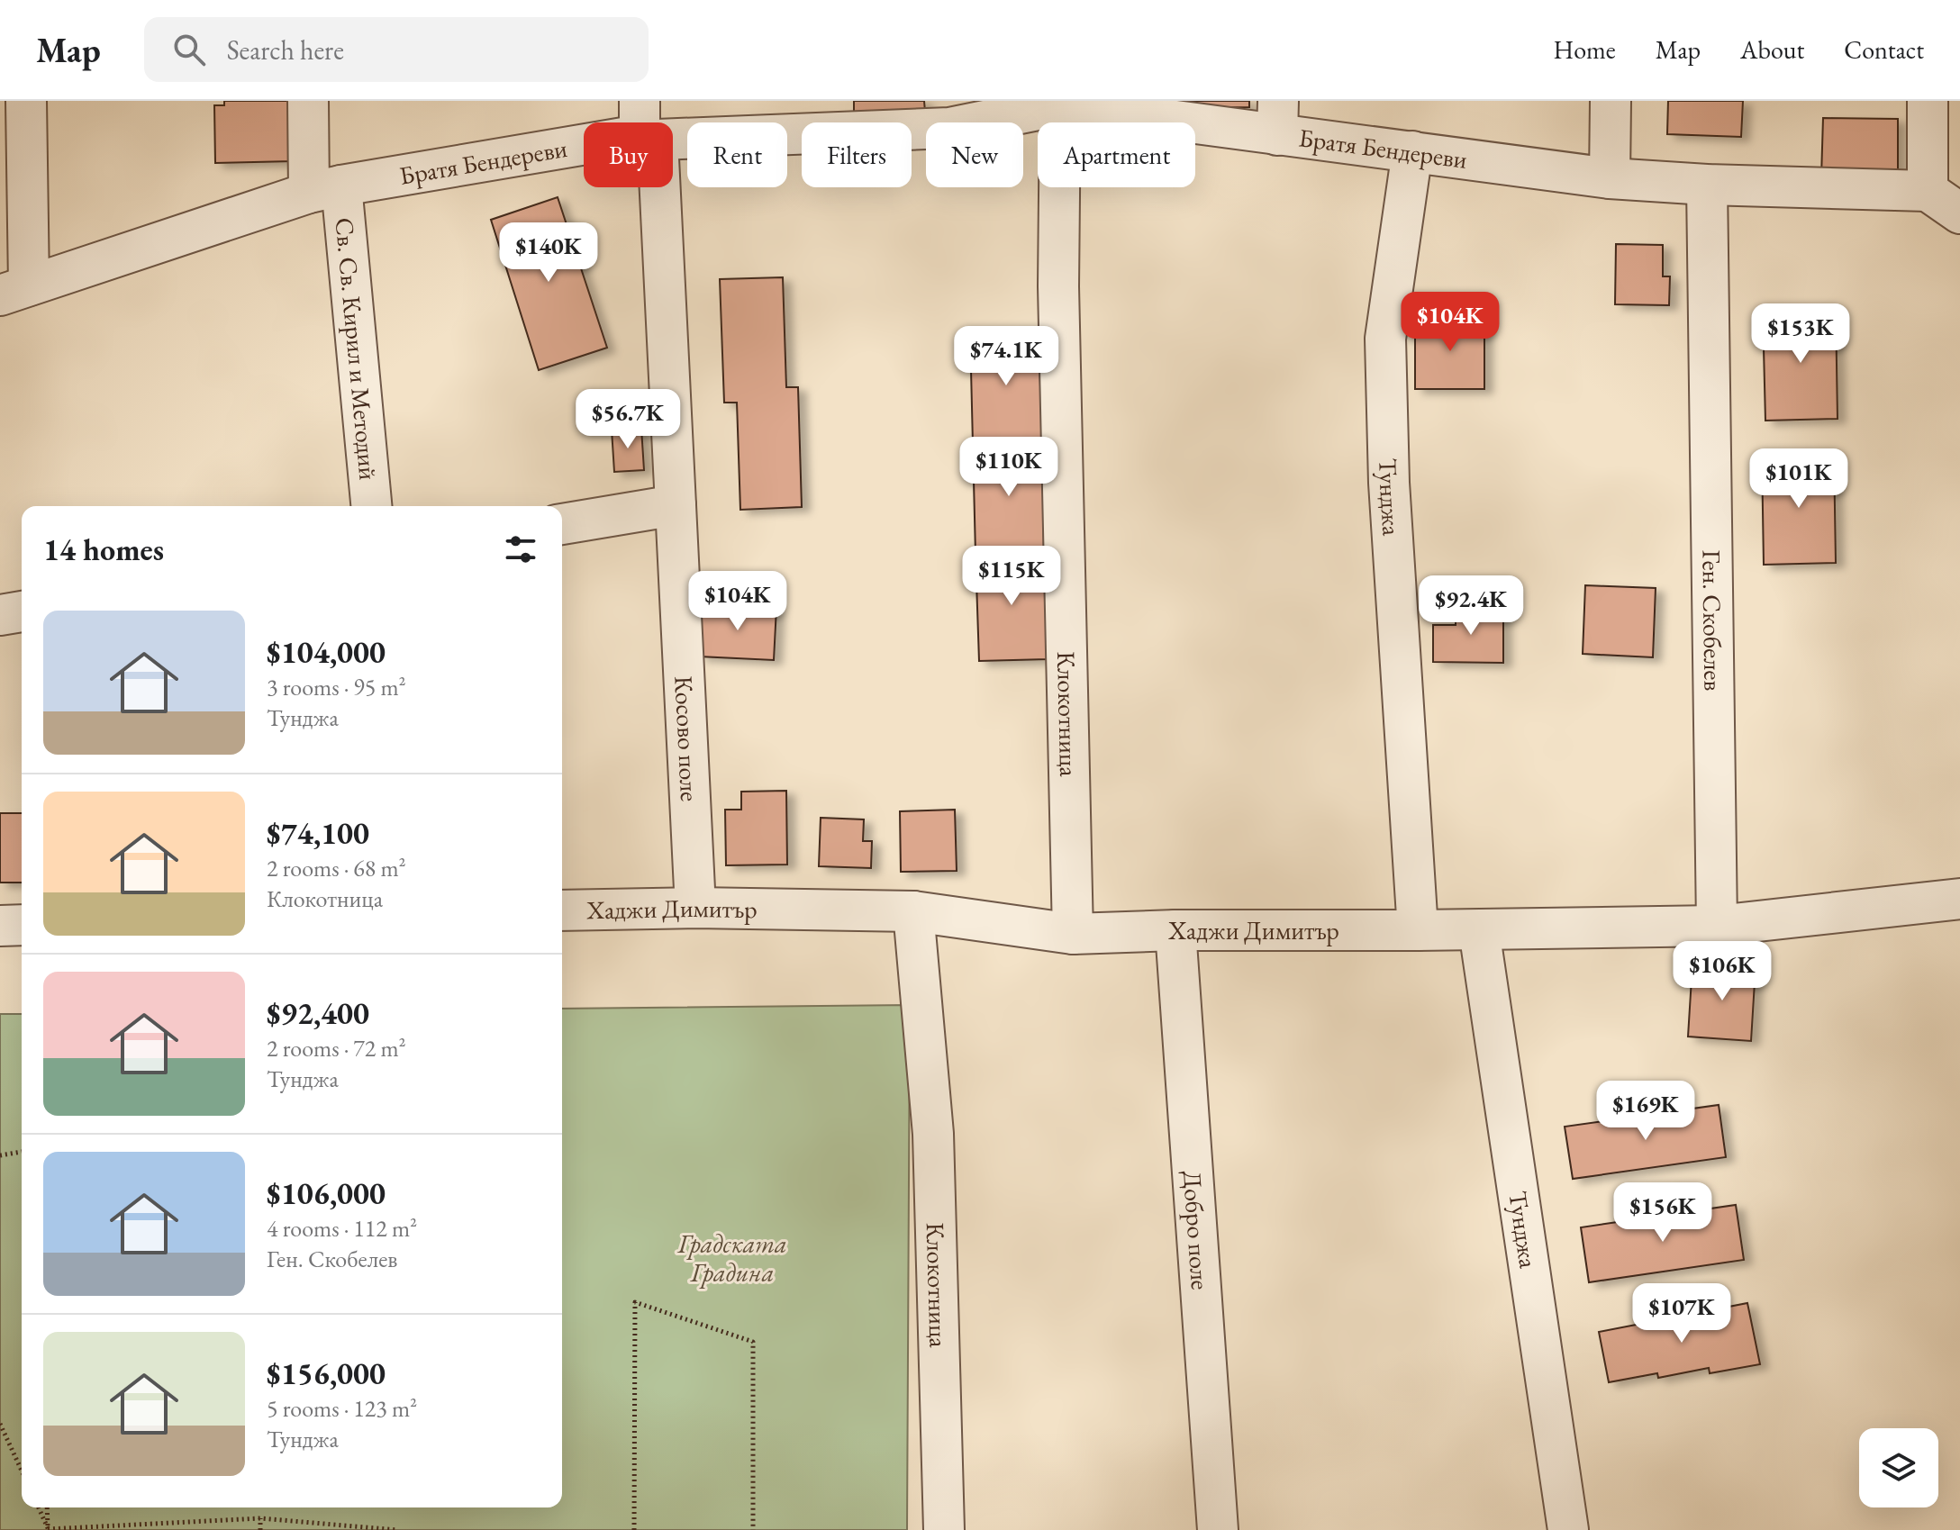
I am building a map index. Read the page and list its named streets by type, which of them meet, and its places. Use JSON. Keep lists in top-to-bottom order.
{
  "streets": {
    "street": [
      "Братя Бендереви",
      "Св. Св. Кирил и Методий",
      "Тунджа",
      "Ген. Скобелев",
      "Клокотница",
      "Косово поле",
      "Хаджи Димитър",
      "Добро поле"
    ]
  },
  "crossings": [
    ["Братя Бендереви", "Св. Св. Кирил и Методий"],
    ["Братя Бендереви", "Тунджа"],
    ["Братя Бендереви", "Ген. Скобелев"],
    ["Братя Бендереви", "Клокотница"],
    ["Тунджа", "Хаджи Димитър"],
    ["Ген. Скобелев", "Хаджи Димитър"],
    ["Клокотница", "Хаджи Димитър"],
    ["Косово поле", "Хаджи Димитър"],
    ["Хаджи Димитър", "Добро поле"]
  ],
  "parks": ["Градската Градина"],
  "page": {
    "header": "Map",
    "search": "Search here",
    "nav": [
      "Home",
      "Map",
      "About",
      "Contact"
    ],
    "chip": [
      "Buy",
      "Rent",
      "Filters",
      "New",
      "Apartment"
    ],
    "price": [
      "$140K",
      "$104K",
      "$153K",
      "$74.1K",
      "$56.7K",
      "$110K",
      "$101K",
      "$115K",
      "$104K",
      "$92.4K",
      "$106K",
      "$169K",
      "$156K",
      "$107K"
    ],
    "heading": "14 homes",
    "list": [
      {
        "name": "$104,000",
        "note": "3 rooms · 95 m² · Тунджа"
      },
      {
        "name": "$74,100",
        "note": "2 rooms · 68 m² · Клокотница"
      },
      {
        "name": "$92,400",
        "note": "2 rooms · 72 m² · Тунджа"
      },
      {
        "name": "$106,000",
        "note": "4 rooms · 112 m² · Ген. Скобелев"
      },
      {
        "name": "$156,000",
        "note": "5 rooms · 123 m² · Тунджа"
      }
    ]
  }
}
